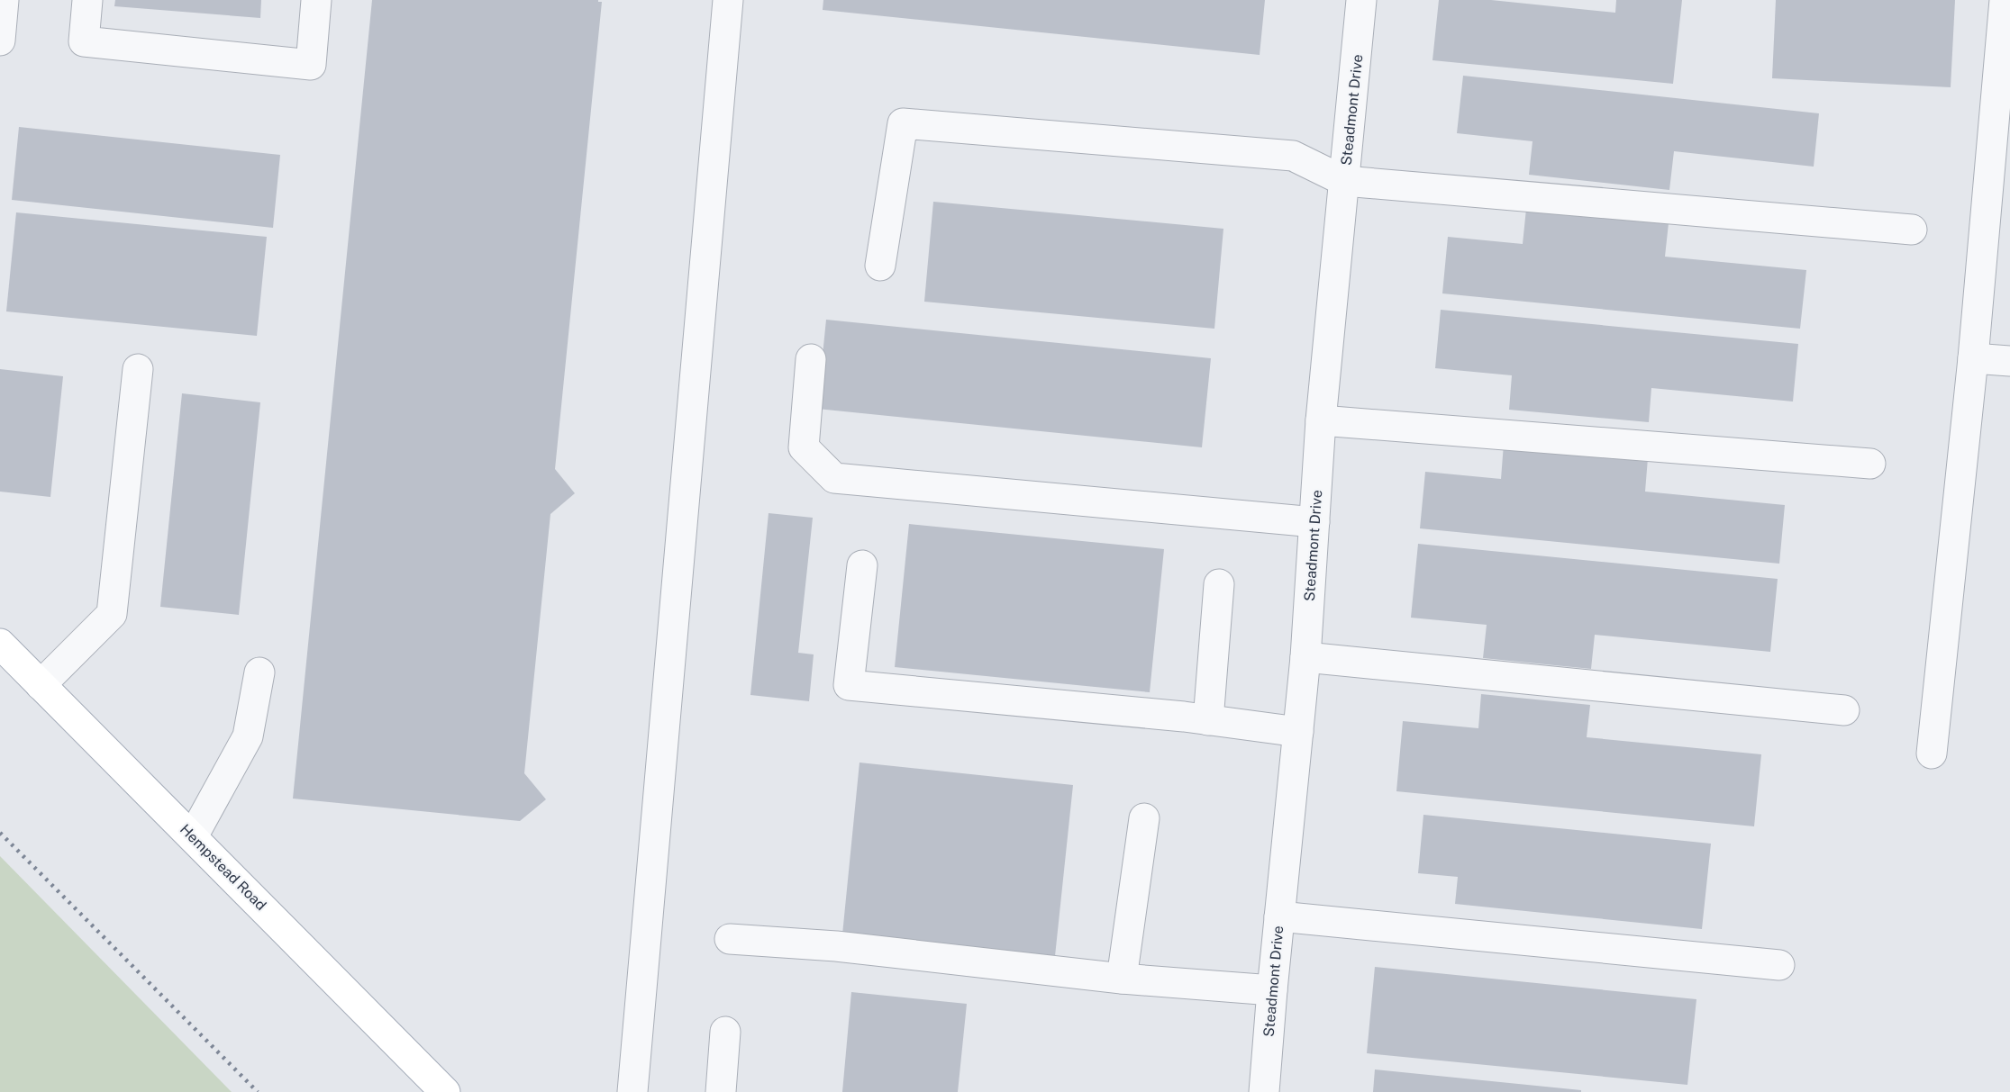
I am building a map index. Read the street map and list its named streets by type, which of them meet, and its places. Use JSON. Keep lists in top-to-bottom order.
{
  "streets": {
    "main road": ["Hempstead Road"],
    "street": ["Steadmont Drive"]
  }
}
